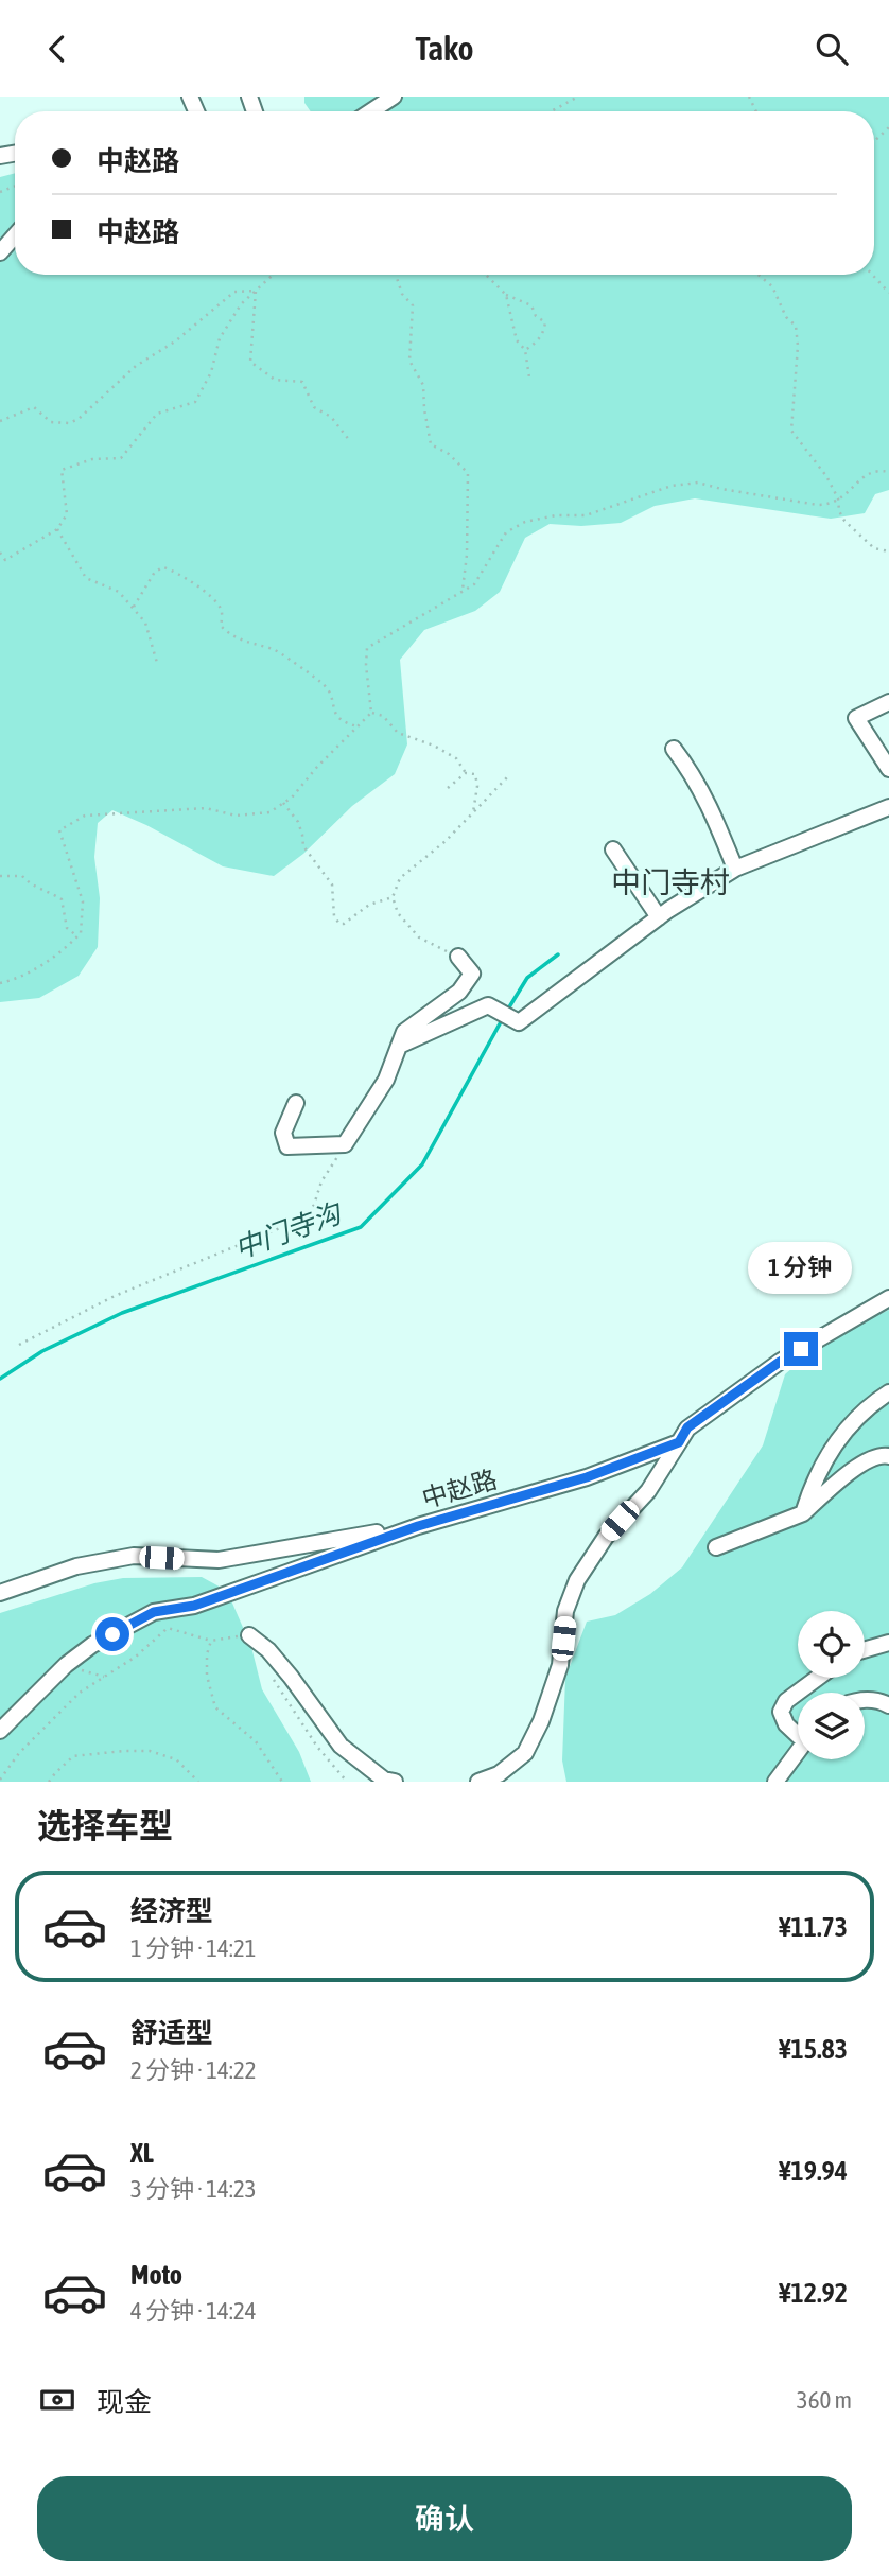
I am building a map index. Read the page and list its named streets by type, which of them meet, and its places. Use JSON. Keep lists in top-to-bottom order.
{
  "streets": {
    "street": ["中赵路"]
  },
  "districts": ["中门寺村"],
  "water": ["中门寺沟"],
  "page": {
    "header": "Tako",
    "banner": ["中赵路", "中赵路"],
    "bubble": "1 分钟",
    "heading": "选择车型",
    "list": [
      {
        "name": "经济型",
        "note": "1 分钟 · 14:21",
        "value": "¥11.73"
      },
      {
        "name": "舒适型",
        "note": "2 分钟 · 14:22",
        "value": "¥15.83"
      },
      {
        "name": "XL",
        "note": "3 分钟 · 14:23",
        "value": "¥19.94"
      },
      {
        "name": "Moto",
        "note": "4 分钟 · 14:24",
        "value": "¥12.92"
      }
    ],
    "pay": ["现金", "360 m"],
    "buttons": "确认"
  }
}
